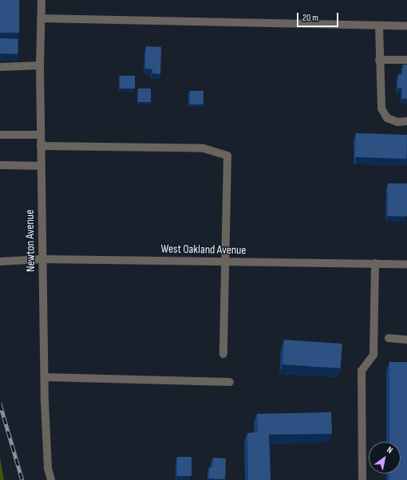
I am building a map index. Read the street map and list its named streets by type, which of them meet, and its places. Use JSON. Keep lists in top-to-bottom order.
{
  "streets": {
    "street": ["Newton Avenue", "West Oakland Avenue"]
  },
  "crossings": [
    ["Newton Avenue", "West Oakland Avenue"]
  ],
  "scale_bar": "20 m",
  "north": "top right"
}
